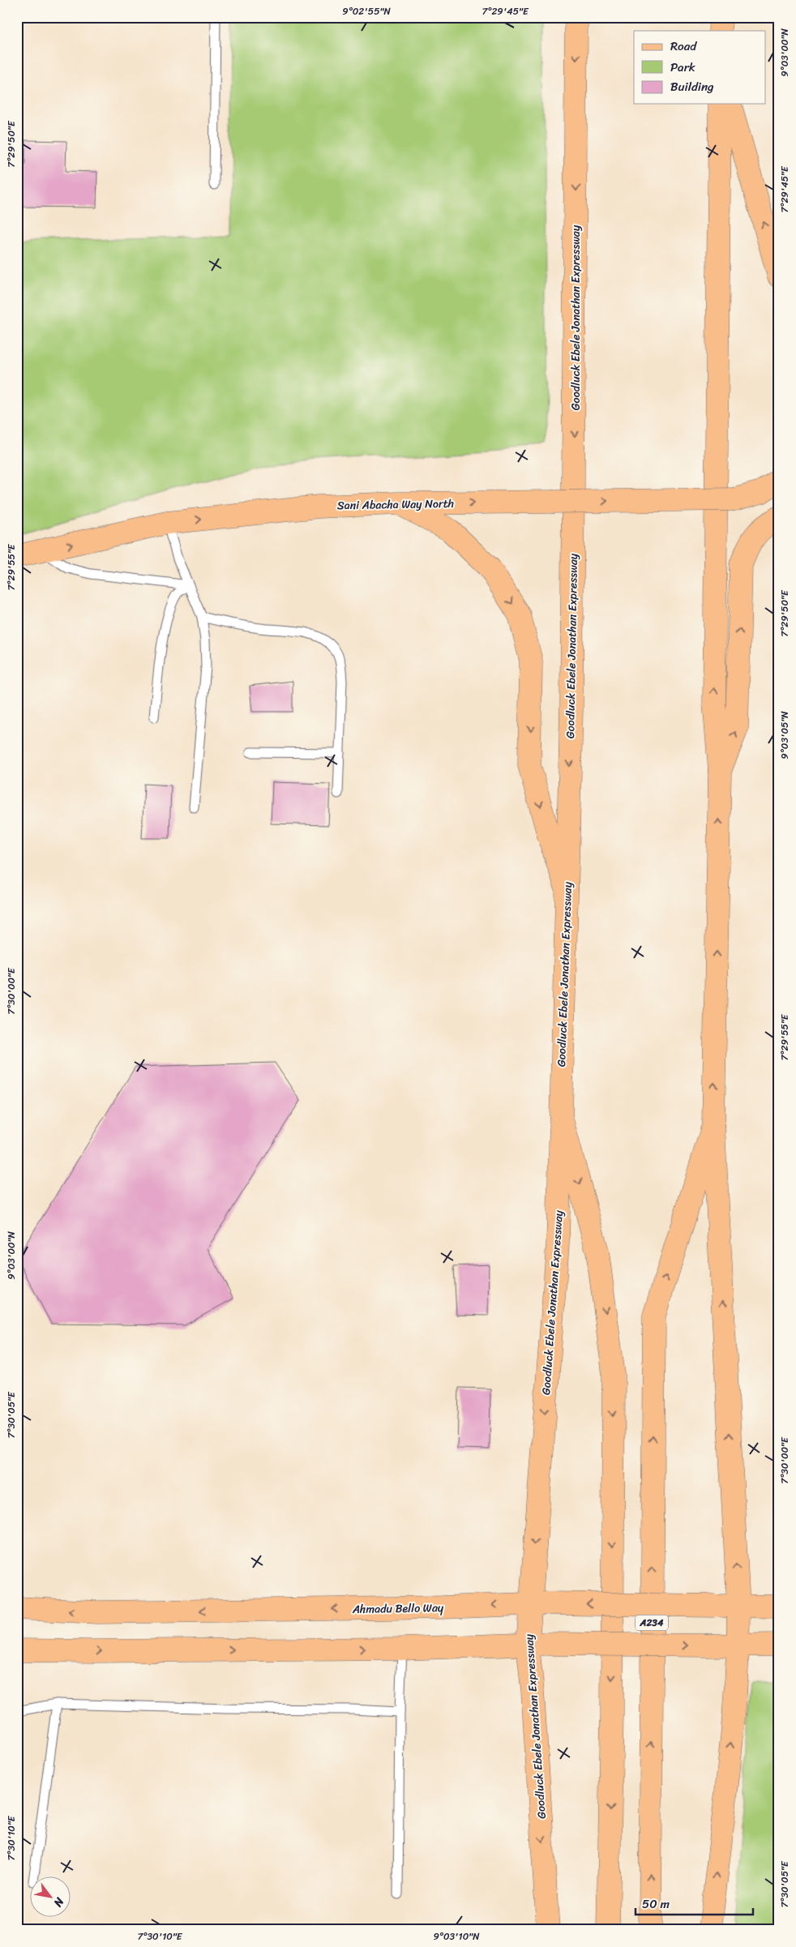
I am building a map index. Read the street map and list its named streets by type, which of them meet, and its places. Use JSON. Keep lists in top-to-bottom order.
{
  "streets": {
    "main road": [
      "Goodluck Ebele Jonathan Expressway",
      "Sani Abacha Way North",
      "Ahmadu Bello Way",
      "A234"
    ]
  },
  "crossings": [
    ["Goodluck Ebele Jonathan Expressway", "Ahmadu Bello Way"]
  ],
  "one_way": ["Sani Abacha Way North"],
  "legend": ["Road", "Park", "Building"],
  "scale_bar": "50 m",
  "north": "bottom right",
  "coordinates": [
    "9°02'55\"N",
    "7°29'45\"E",
    "9°03'00\"N",
    "7°29'50\"E",
    "7°29'55\"E",
    "9°03'05\"N",
    "7°30'00\"E",
    "7°30'05\"E",
    "7°30'10\"E",
    "9°03'10\"N"
  ]
}
